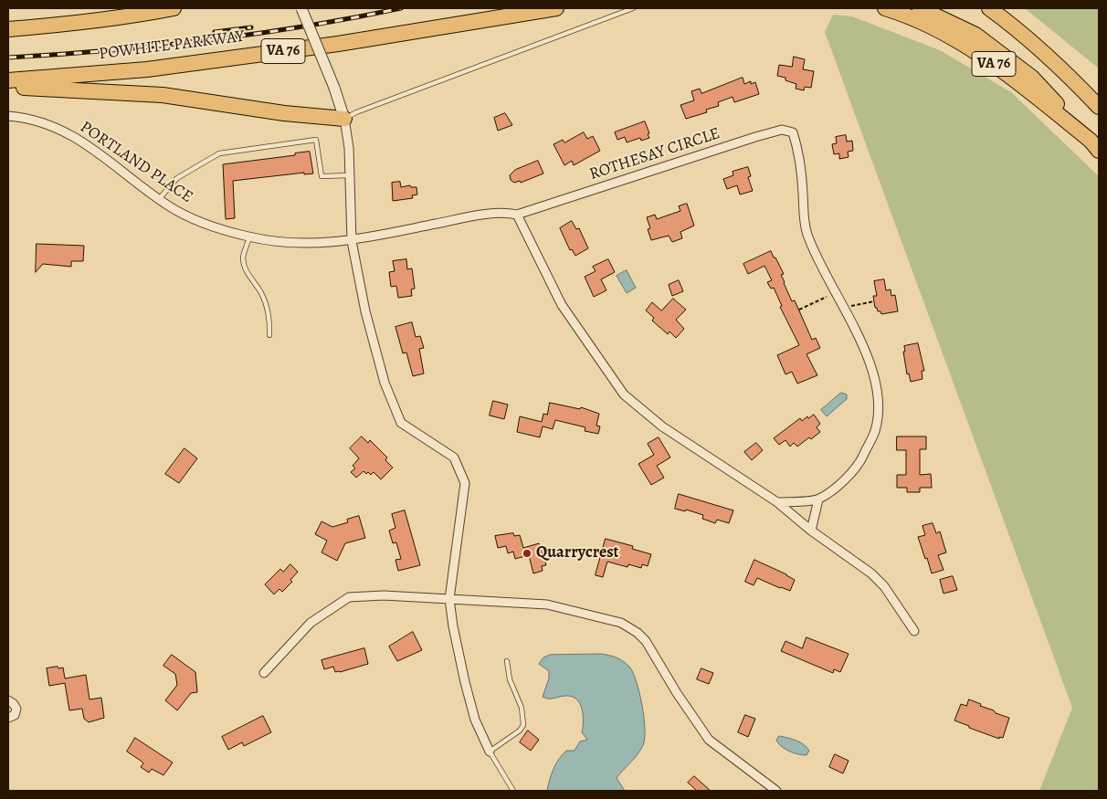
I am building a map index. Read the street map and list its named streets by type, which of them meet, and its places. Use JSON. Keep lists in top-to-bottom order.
{
  "streets": {
    "highway": ["POWHITE PARKWAY", "VA 76"],
    "street": ["ROTHESAY CIRCLE", "PORTLAND PLACE"]
  },
  "crossings": [
    ["ROTHESAY CIRCLE", "PORTLAND PLACE"]
  ],
  "places": ["Quarrycrest"]
}
